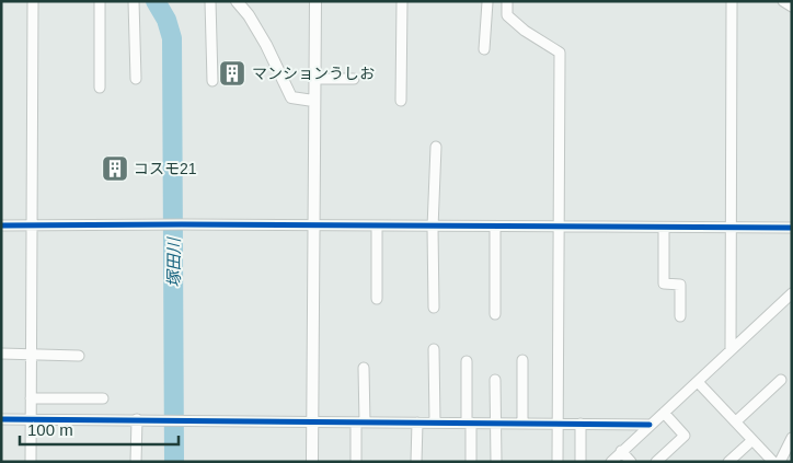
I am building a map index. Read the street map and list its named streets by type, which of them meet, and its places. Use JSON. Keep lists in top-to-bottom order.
{
  "water": ["塚田川"],
  "places": {
    "building": ["マンションうしお", "コスモ21"]
  },
  "scale_bar": "100 m"
}
